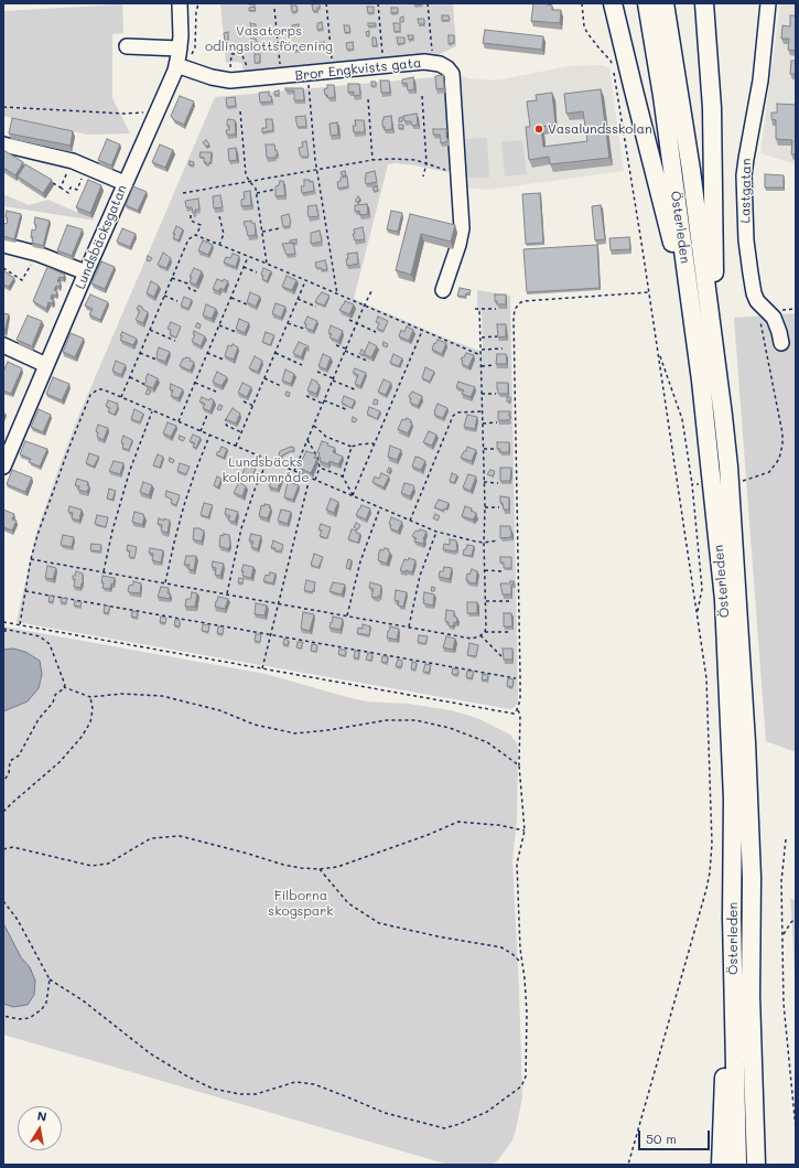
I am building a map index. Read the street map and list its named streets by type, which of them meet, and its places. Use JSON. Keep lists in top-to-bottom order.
{
  "streets": {
    "main road": ["Österleden"],
    "street": ["Bror Engkvists gata", "Lastgatan", "Lundsbäcksgatan"]
  },
  "crossings": [
    ["Bror Engkvists gata", "Lundsbäcksgatan"]
  ],
  "parks": ["Vasatorps odlingslottsförening", "Lundsbäcks koloniområde", "Filborna skogspark"],
  "places": ["Vasalundsskolan"],
  "scale_bar": "50 m",
  "north": "top"
}
